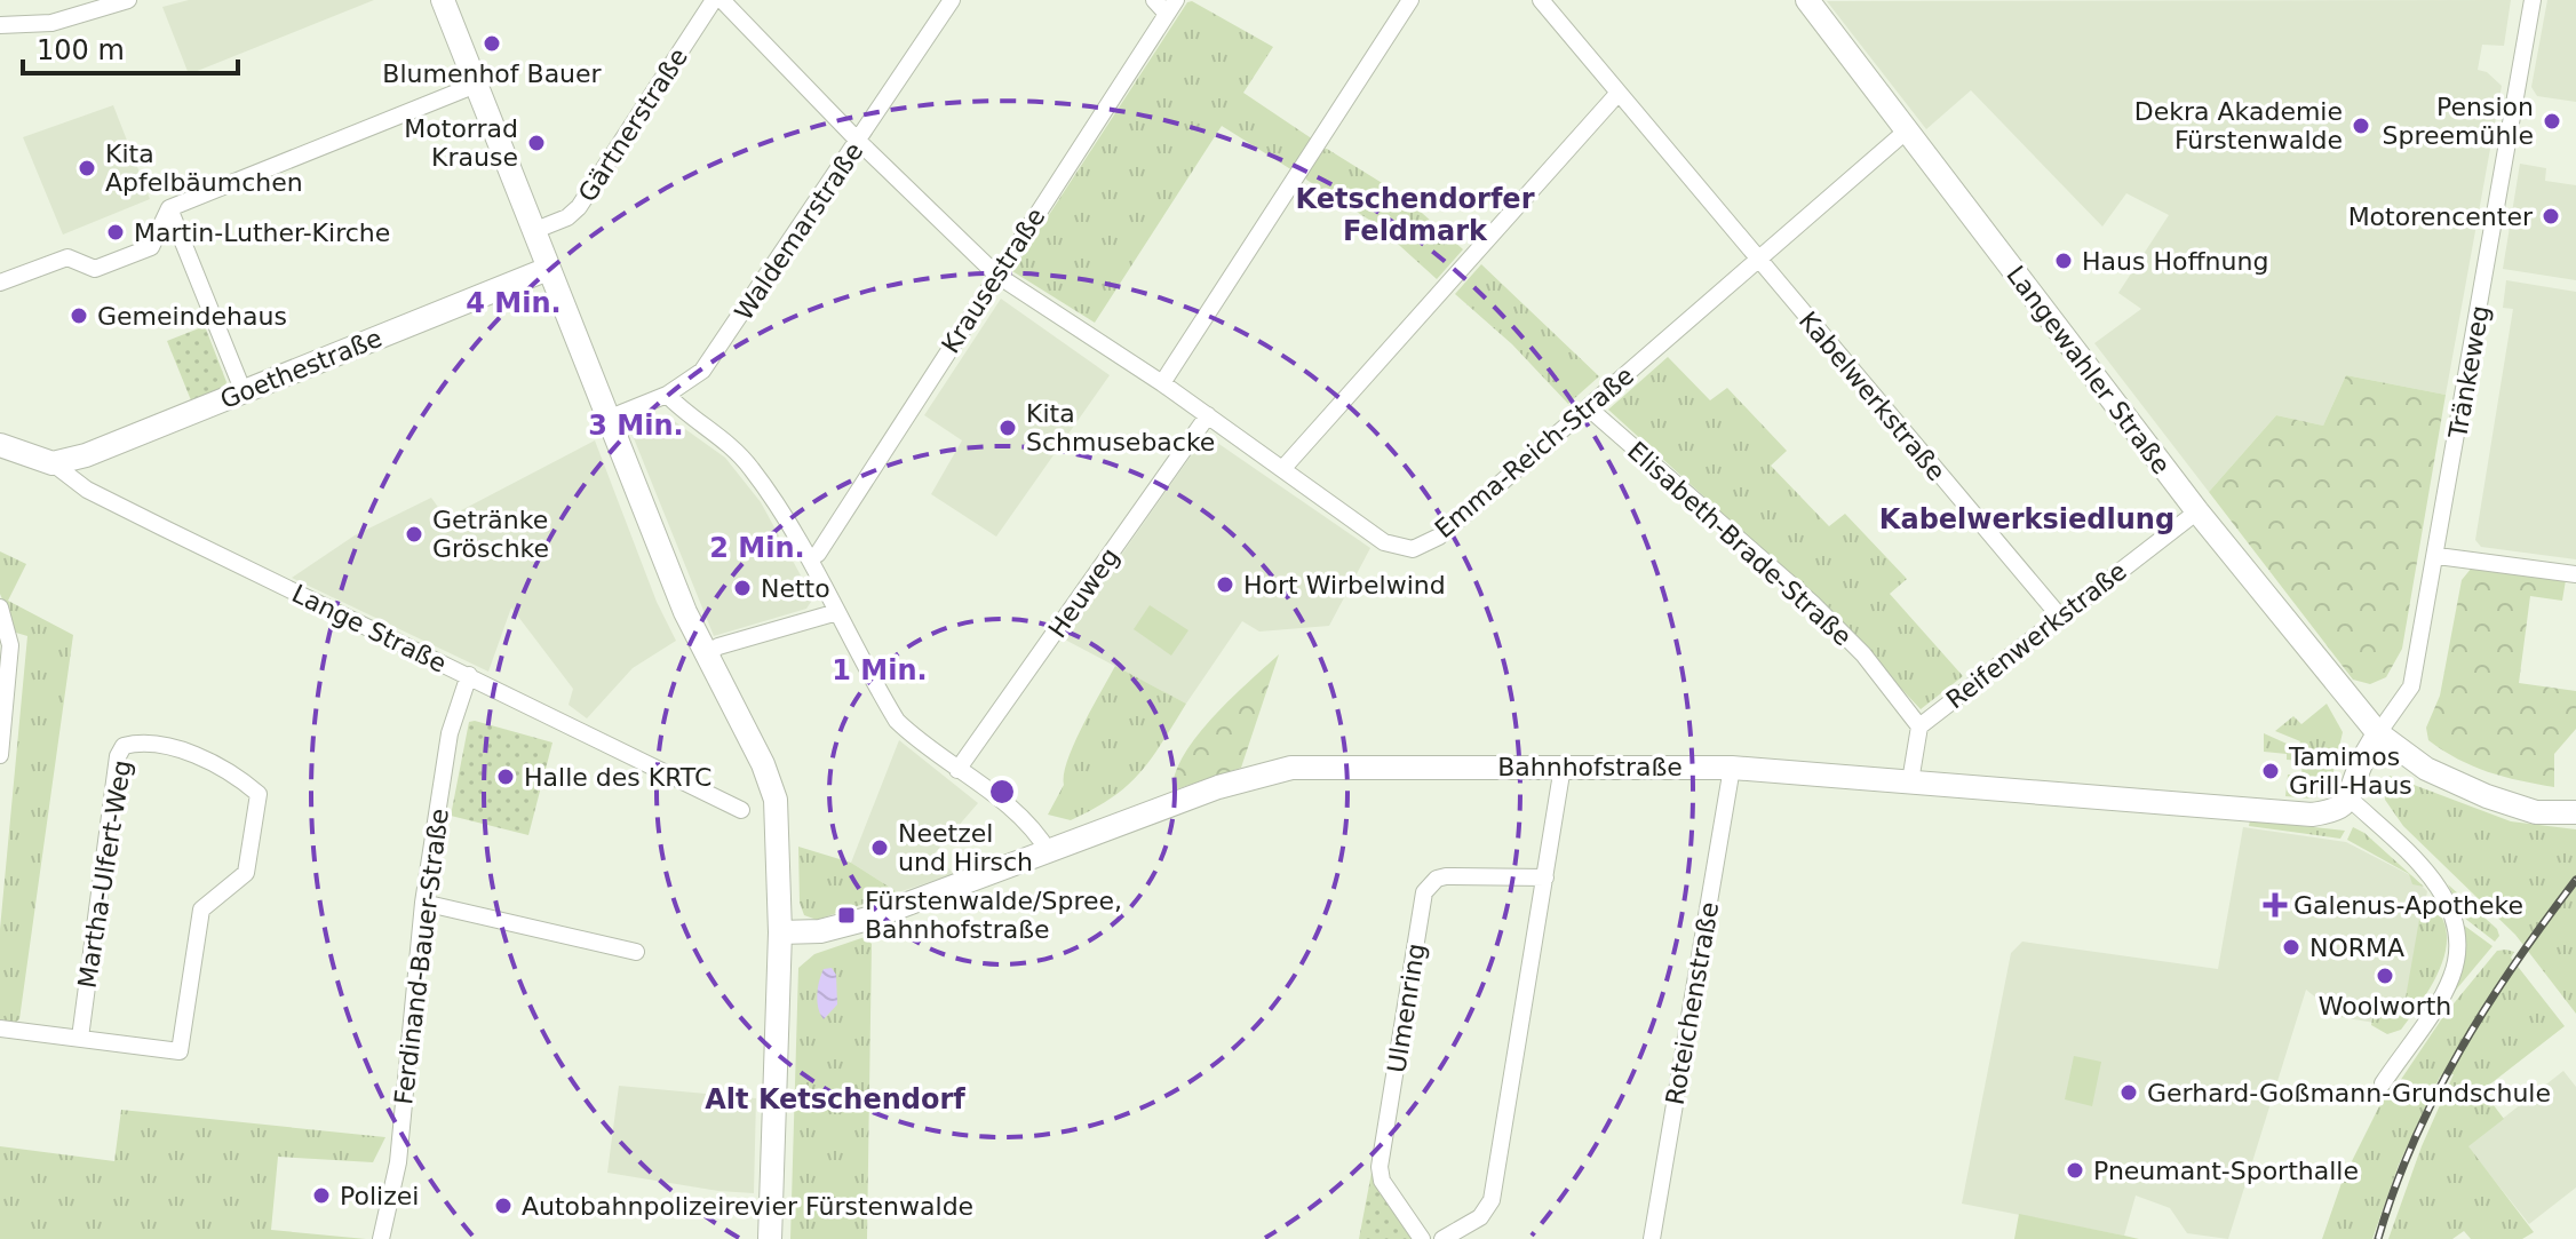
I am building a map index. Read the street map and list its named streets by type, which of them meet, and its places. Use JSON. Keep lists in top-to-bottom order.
{
  "streets": {
    "street": [
      "Gärtnerstraße",
      "Waldemarstraße",
      "Krausestraße",
      "Goethestraße",
      "Langewahler Straße",
      "Tränkeweg",
      "Kabelwerkstraße",
      "Emma-Reich-Straße",
      "Elisabeth-Brade-Straße",
      "Heuweg",
      "Lange Straße",
      "Reifenwerkstraße",
      "Bahnhofstraße",
      "Martha-Ulfert-Weg",
      "Ferdinand-Bauer-Straße",
      "Roteichenstraße",
      "Ulmenring"
    ]
  },
  "crossings": [
    ["Waldemarstraße", "Emma-Reich-Straße"],
    ["Krausestraße", "Emma-Reich-Straße"],
    ["Goethestraße", "Lange Straße"],
    ["Langewahler Straße", "Tränkeweg"],
    ["Langewahler Straße", "Emma-Reich-Straße"],
    ["Langewahler Straße", "Reifenwerkstraße"],
    ["Kabelwerkstraße", "Emma-Reich-Straße"],
    ["Kabelwerkstraße", "Reifenwerkstraße"],
    ["Emma-Reich-Straße", "Elisabeth-Brade-Straße"],
    ["Emma-Reich-Straße", "Heuweg"],
    ["Elisabeth-Brade-Straße", "Reifenwerkstraße"],
    ["Lange Straße", "Ferdinand-Bauer-Straße"],
    ["Bahnhofstraße", "Roteichenstraße"]
  ],
  "districts": ["Ketschendorfer Feldmark", "Kabelwerksiedlung", "Alt Ketschendorf"],
  "places": {
    "other": [
      "Blumenhof Bauer",
      "Pension Spreemühle",
      "Dekra Akademie Fürstenwalde",
      "Motorrad Krause",
      "Kita Apfelbäumchen",
      "Motorencenter",
      "Martin-Luther-Kirche",
      "Haus Hoffnung",
      "Gemeindehaus",
      "Kita Schmusebacke",
      "Getränke Gröschke",
      "Hort Wirbelwind",
      "Netto",
      "Tamimos Grill-Haus",
      "Halle des KRTC",
      "Neetzel und Hirsch",
      "NORMA",
      "Woolworth",
      "Gerhard-Goßmann-Grundschule",
      "Pneumant-Sporthalle",
      "Polizei",
      "Autobahnpolizeirevier Fürstenwalde"
    ],
    "health": ["Galenus-Apotheke"],
    "transit": ["Fürstenwalde/Spree, Bahnhofstraße"]
  },
  "scale_bar": "100 m",
  "rings": [
    "4 Min.",
    "3 Min.",
    "2 Min.",
    "1 Min."
  ]
}
